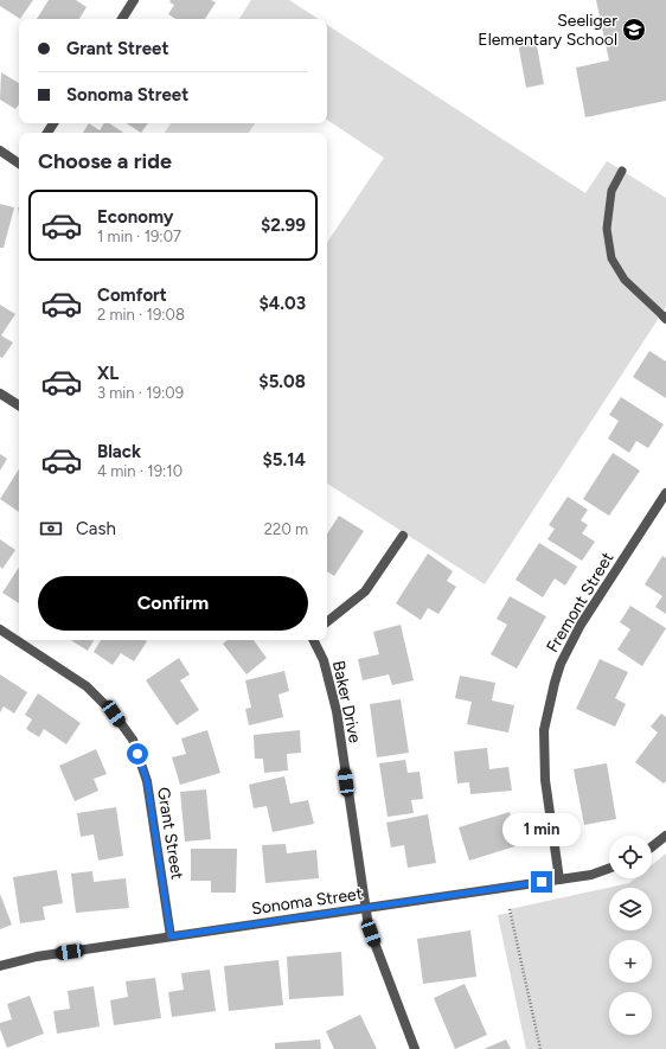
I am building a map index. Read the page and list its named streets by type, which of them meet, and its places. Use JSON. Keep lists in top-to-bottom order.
{
  "streets": {
    "street": [
      "Fremont Street",
      "Baker Drive",
      "Grant Street",
      "Sonoma Street"
    ]
  },
  "crossings": [
    ["Fremont Street", "Sonoma Street"],
    ["Baker Drive", "Sonoma Street"],
    ["Grant Street", "Sonoma Street"]
  ],
  "places": {
    "school or university": ["Seeliger Elementary School"]
  },
  "page": {
    "banner": ["Grant Street", "Sonoma Street"],
    "heading": "Choose a ride",
    "list": [
      {
        "name": "Economy",
        "note": "1 min · 19:07",
        "value": "$2.99"
      },
      {
        "name": "Comfort",
        "note": "2 min · 19:08",
        "value": "$4.03"
      },
      {
        "name": "XL",
        "note": "3 min · 19:09",
        "value": "$5.08"
      },
      {
        "name": "Black",
        "note": "4 min · 19:10",
        "value": "$5.14"
      }
    ],
    "pay": ["Cash", "220 m"],
    "buttons": "Confirm",
    "bubble": "1 min",
    "map_buttons": ["+", "−"]
  }
}
